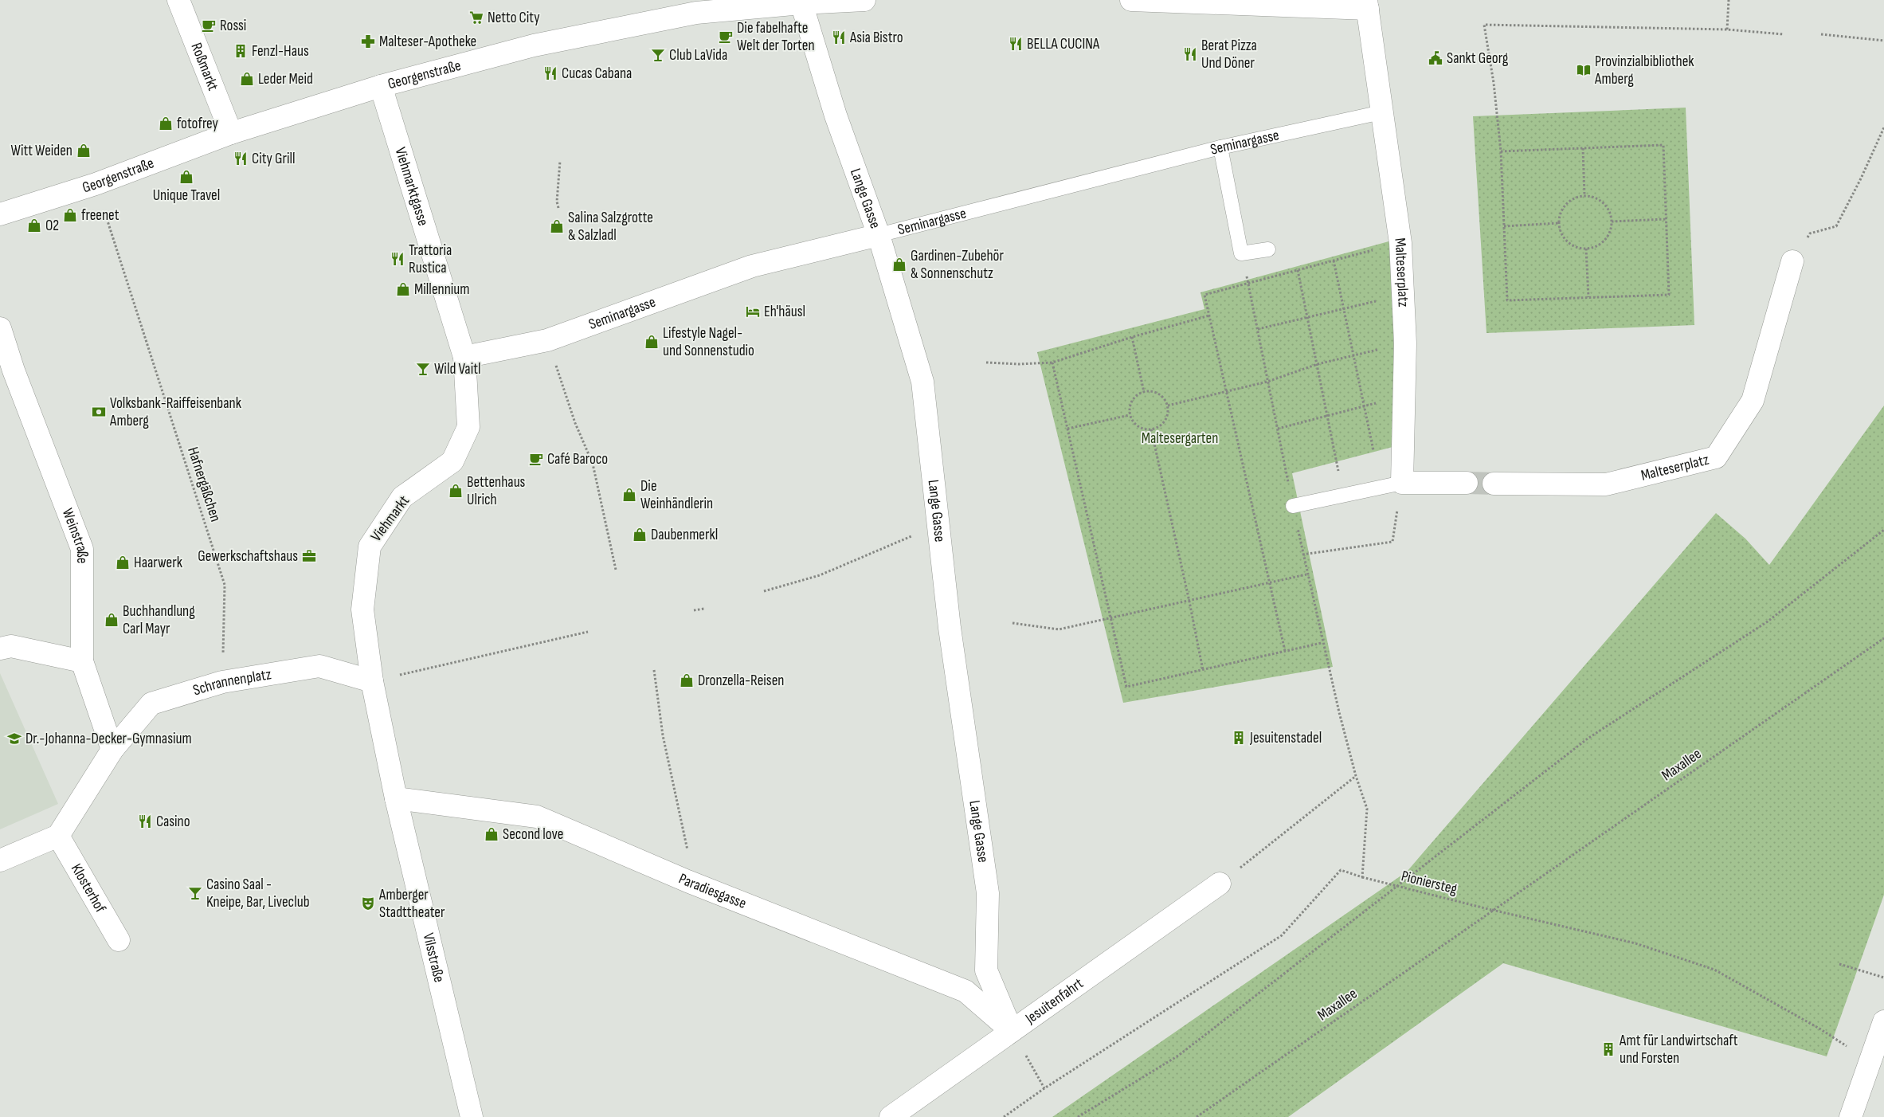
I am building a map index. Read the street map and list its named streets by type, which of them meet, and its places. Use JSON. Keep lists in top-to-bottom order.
{
  "streets": {
    "street": [
      "Roßmarkt",
      "Georgenstraße",
      "Seminargasse",
      "Viehmarktgasse",
      "Lange Gasse",
      "Malteserplatz",
      "Viehmarkt",
      "Weinstraße",
      "Schrannenplatz",
      "Klosterhof",
      "Paradiesgasse",
      "Vilsstraße",
      "Jesuitenfahrt"
    ],
    "path": ["Hafnergäßchen", "Maxallee", "Pioniersteg"]
  },
  "crossings": [
    ["Roßmarkt", "Georgenstraße"],
    ["Georgenstraße", "Viehmarktgasse"],
    ["Georgenstraße", "Lange Gasse"],
    ["Georgenstraße", "Hafnergäßchen"],
    ["Seminargasse", "Viehmarktgasse"],
    ["Seminargasse", "Lange Gasse"],
    ["Seminargasse", "Malteserplatz"],
    ["Seminargasse", "Viehmarkt"],
    ["Viehmarktgasse", "Viehmarkt"],
    ["Lange Gasse", "Paradiesgasse"],
    ["Lange Gasse", "Jesuitenfahrt"],
    ["Hafnergäßchen", "Schrannenplatz"],
    ["Viehmarkt", "Schrannenplatz"],
    ["Viehmarkt", "Vilsstraße"],
    ["Weinstraße", "Schrannenplatz"],
    ["Schrannenplatz", "Klosterhof"],
    ["Schrannenplatz", "Vilsstraße"],
    ["Maxallee", "Pioniersteg"],
    ["Paradiesgasse", "Vilsstraße"],
    ["Paradiesgasse", "Jesuitenfahrt"]
  ],
  "parks": ["Maltesergarten"],
  "places": {
    "supermarket": ["Netto City"],
    "cafe": ["Rossi", "Die fabelhafte Welt der Torten", "Café Baroco"],
    "restaurant": [
      "Asia Bistro",
      "BELLA CUCINA",
      "Berat Pizza Und Döner",
      "Cucas Cabana",
      "City Grill",
      "Trattoria Rustica",
      "Casino"
    ],
    "pharmacy": ["Malteser-Apotheke"],
    "building": ["Fenzl-Haus", "Jesuitenstadel", "Amt für Landwirtschaft und Forsten"],
    "bar": ["Club LaVida", "Wild Vaitl", "Casino Saal - Kneipe, Bar, Liveclub"],
    "public building": ["Sankt Georg"],
    "library": ["Provinzialbibliothek Amberg"],
    "shop": [
      "Leder Meid",
      "fotofrey",
      "Witt Weiden",
      "Unique Travel",
      "freenet",
      "O2",
      "Salina Salzgrotte & Salzladl",
      "Gardinen-Zubehör & Sonnenschutz",
      "Millennium",
      "Lifestyle Nagel- und Sonnenstudio",
      "Bettenhaus Ulrich",
      "Die Weinhändlerin",
      "Daubenmerkl",
      "Haarwerk",
      "Buchhandlung Carl Mayr",
      "Dronzella-Reisen",
      "Second love"
    ],
    "hotel": ["Eh'häusl"],
    "bank": ["Volksbank-Raiffeisenbank Amberg"],
    "office": ["Gewerkschaftshaus"],
    "school or university": ["Dr.-Johanna-Decker-Gymnasium"],
    "theatre": ["Amberger Stadttheater"]
  }
}
